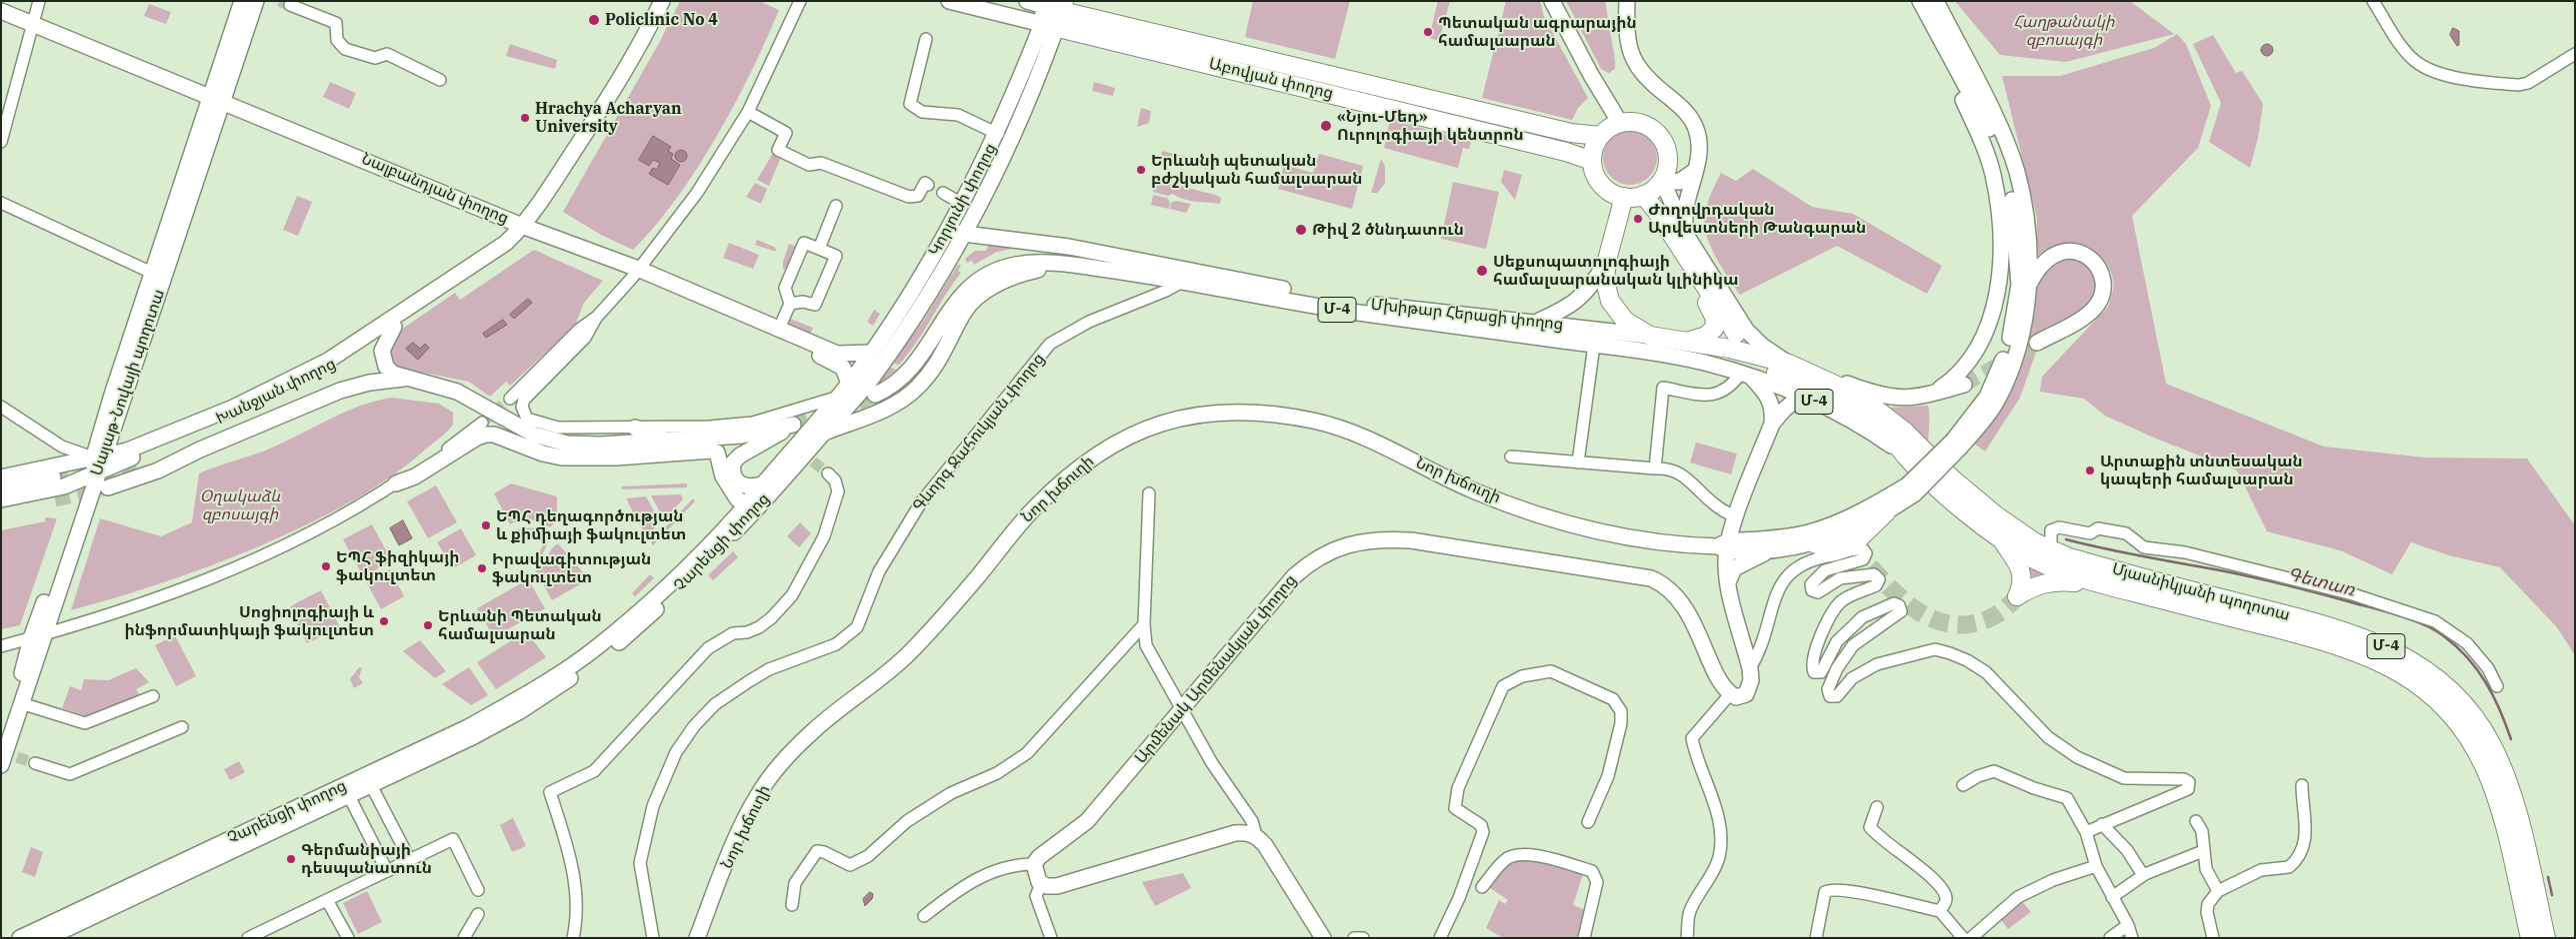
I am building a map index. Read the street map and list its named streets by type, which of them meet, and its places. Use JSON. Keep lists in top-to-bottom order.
{
  "streets": {
    "highway": [
      "Աբովյան փողոց",
      "Մ-4",
      "Մխիթար Հերացի փողոց",
      "Մյասնիկյանի պողոտա"
    ],
    "main road": [
      "Նալբանդյան փողոց",
      "Կորյունի փողոց",
      "Սայաթ-Նովայի պողոտա",
      "Խանջյան փողոց",
      "Նոր խճուղի",
      "Չարենցի փողոց",
      "Արմենակ Արմենակյան փողոց"
    ],
    "street": ["Գևորգ Ջահուկյան փողոց"]
  },
  "crossings": [
    ["Աբովյան փողոց", "Կորյունի փողոց"],
    ["Նալբանդյան փողոց", "Կորյունի փողոց"],
    ["Նալբանդյան փողոց", "Սայաթ-Նովայի պողոտա"],
    ["Նալբանդյան փողոց", "Խանջյան փողոց"],
    ["Նալբանդյան փողոց", "Չարենցի փողոց"],
    ["Կորյունի փողոց", "Չարենցի փողոց"],
    ["Մխիթար Հերացի փողոց", "Գևորգ Ջահուկյան փողոց"],
    ["Մխիթար Հերացի փողոց", "Մյասնիկյանի պողոտա"],
    ["Սայաթ-Նովայի պողոտա", "Խանջյան փողոց"]
  ],
  "water": ["Գետառ"],
  "parks": ["Հաղթանակի զբոսայգի", "Օղակաձև զբոսայգի"],
  "places": [
    "Policlinic No 4",
    "Պետական ագրարային համալսարան",
    "Hrachya Acharyan University",
    "«Նյու-Մեդ» Ուրոլոգիայի կենտրոն",
    "Երևանի պետական բժշկական համալսարան",
    "Ժողովրդական Արվեստների Թանգարան",
    "Թիվ 2 ծննդատուն",
    "Սեքսոպատոլոգիայի համալսարանական կլինիկա",
    "Արտաքին տնտեսական կապերի համալսարան",
    "ԵՊՀ դեղագործության և քիմիայի ֆակուլտետ",
    "ԵՊՀ ֆիզիկայի ֆակուլտետ",
    "Իրավագիտության ֆակուլտետ",
    "Սոցիոլոգիայի և ինֆորմատիկայի ֆակուլտետ",
    "Երևանի Պետական համալսարան",
    "Գերմանիայի դեսպանատուն"
  ]
}
